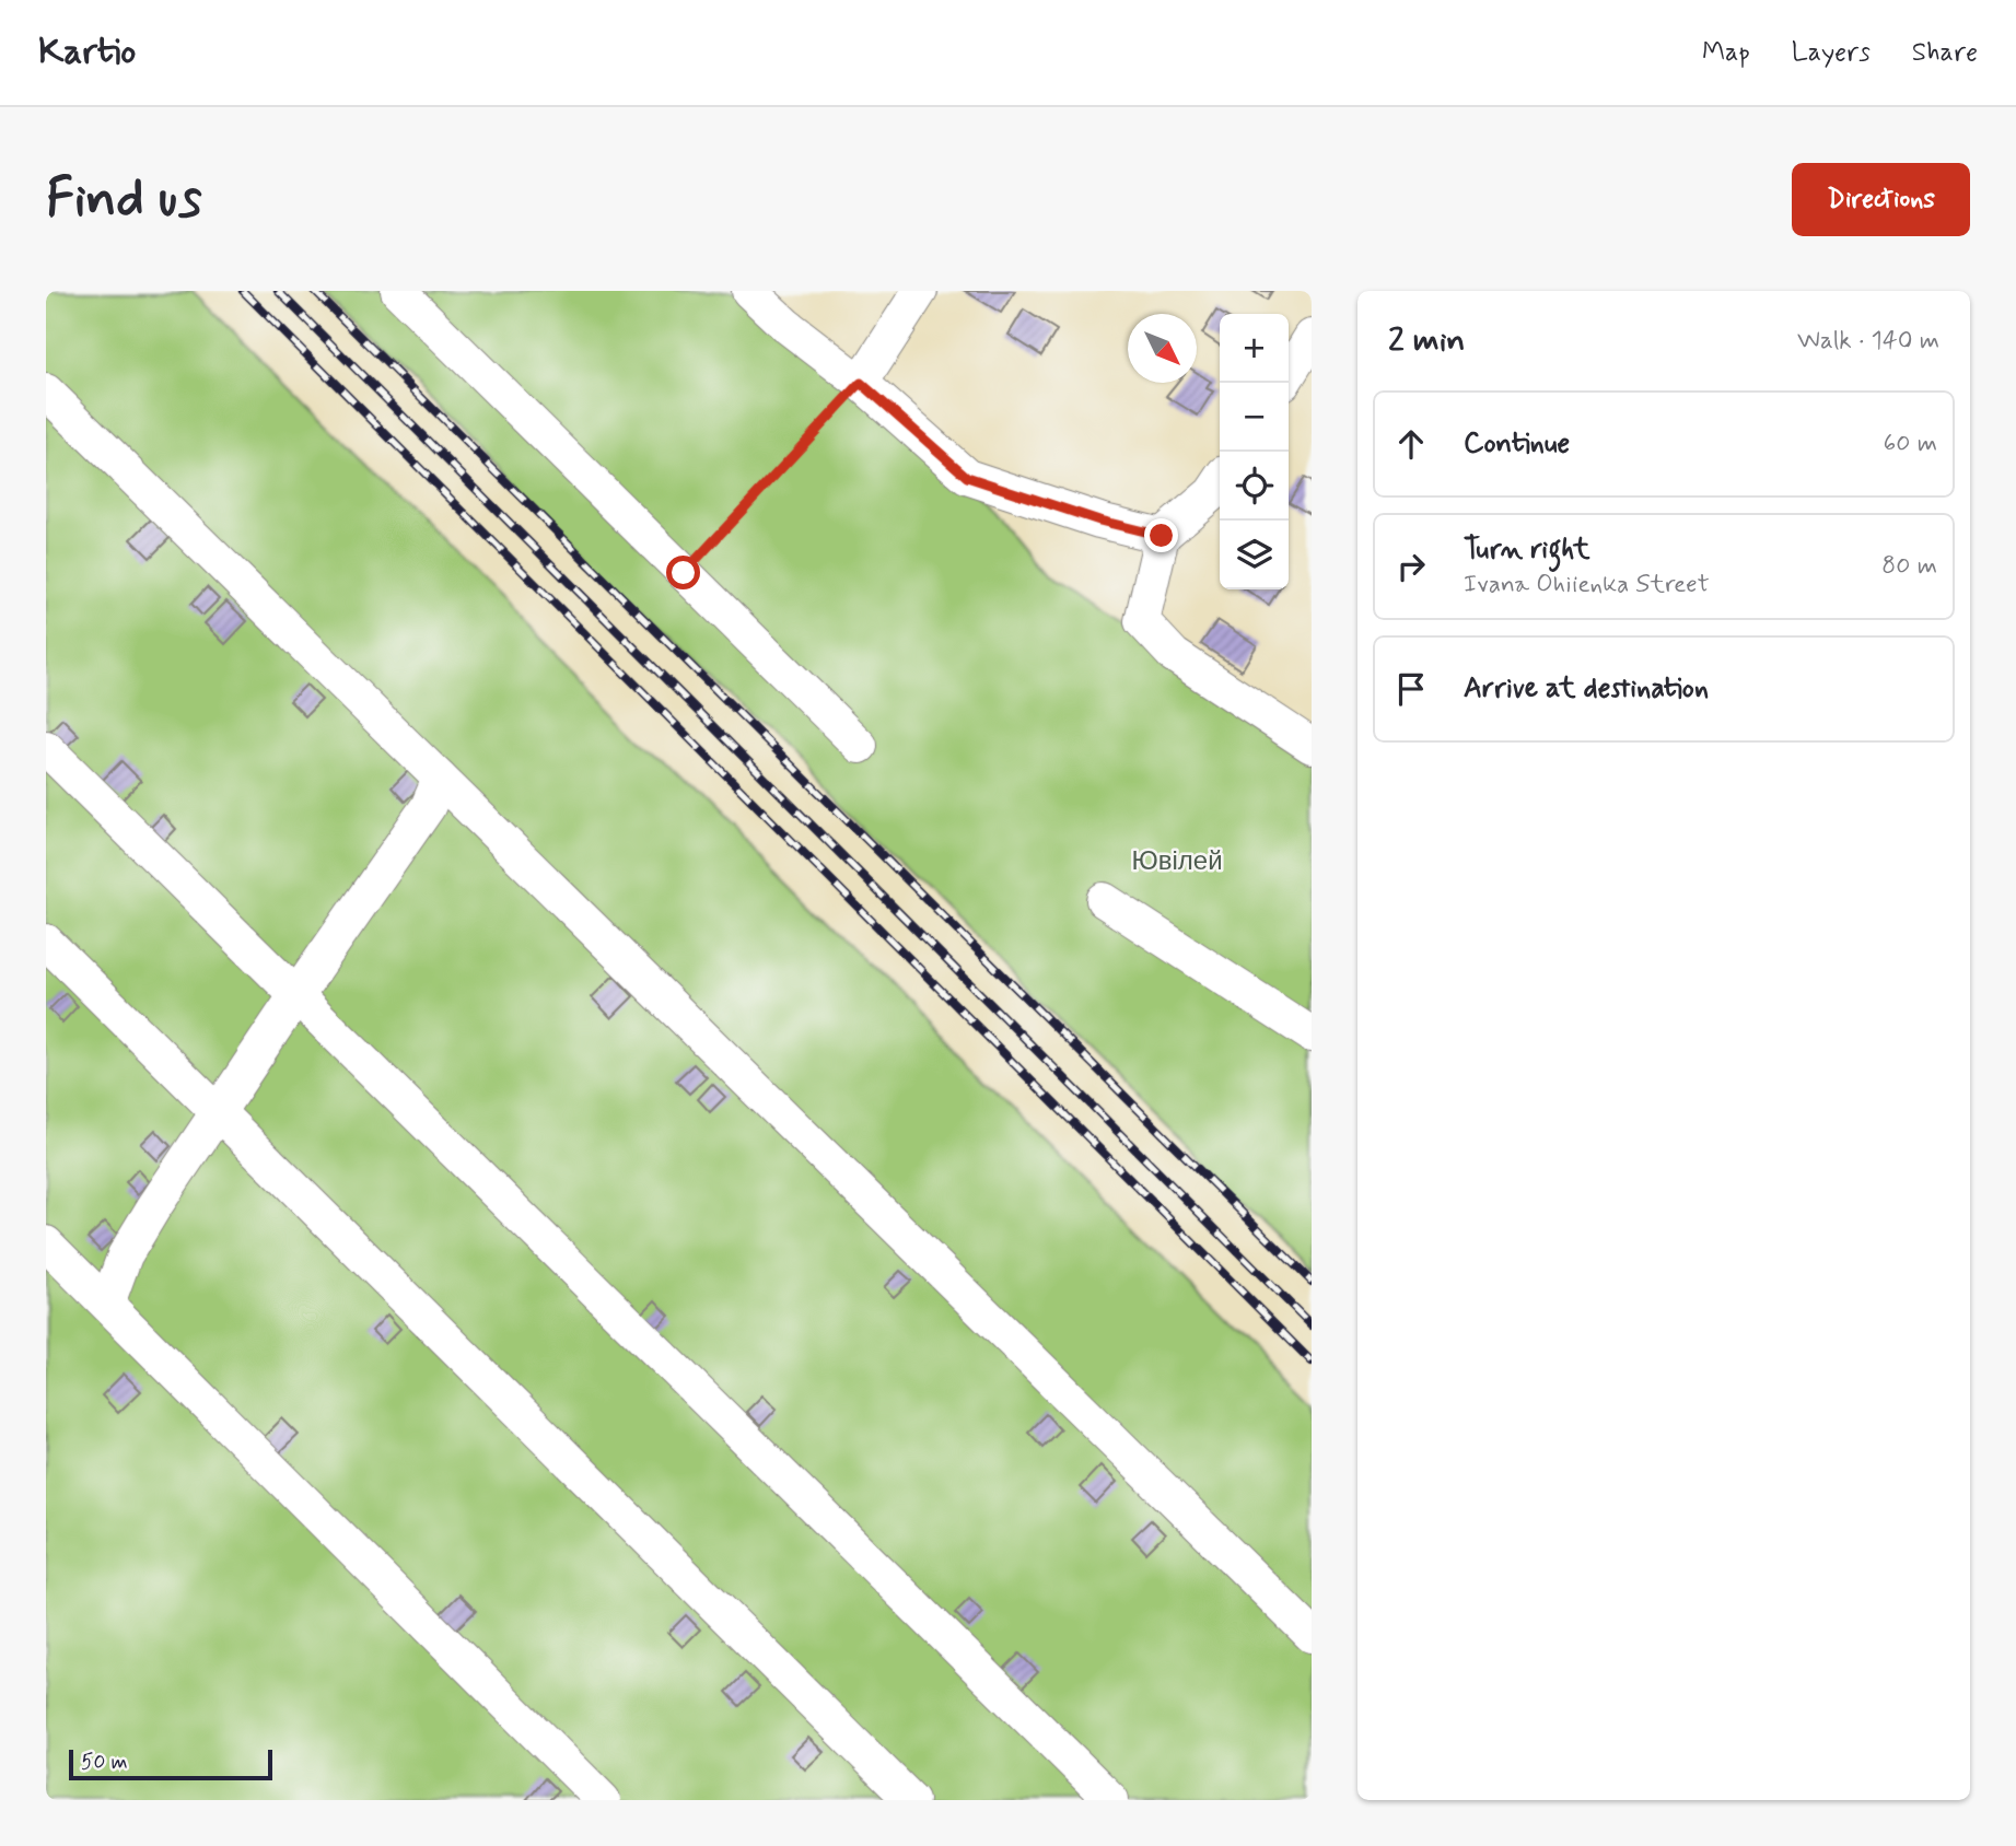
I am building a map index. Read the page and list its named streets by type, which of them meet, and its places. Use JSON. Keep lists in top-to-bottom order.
{
  "parks": ["Ювілей"],
  "scale_bar": "50 m",
  "north": "bottom right",
  "page": {
    "header": "Kartio",
    "nav": ["Map", "Layers", "Share"],
    "buttons": "Directions",
    "title": "Find us",
    "heading": ["2 min", "Walk · 140 m"],
    "map_buttons": ["+", "−"],
    "list": [
      ["Continue", "60 m"],
      ["Turn right", "Ivana Ohiienka Street", "80 m"],
      "Arrive at destination"
    ],
    "scale": "50 m"
  }
}
